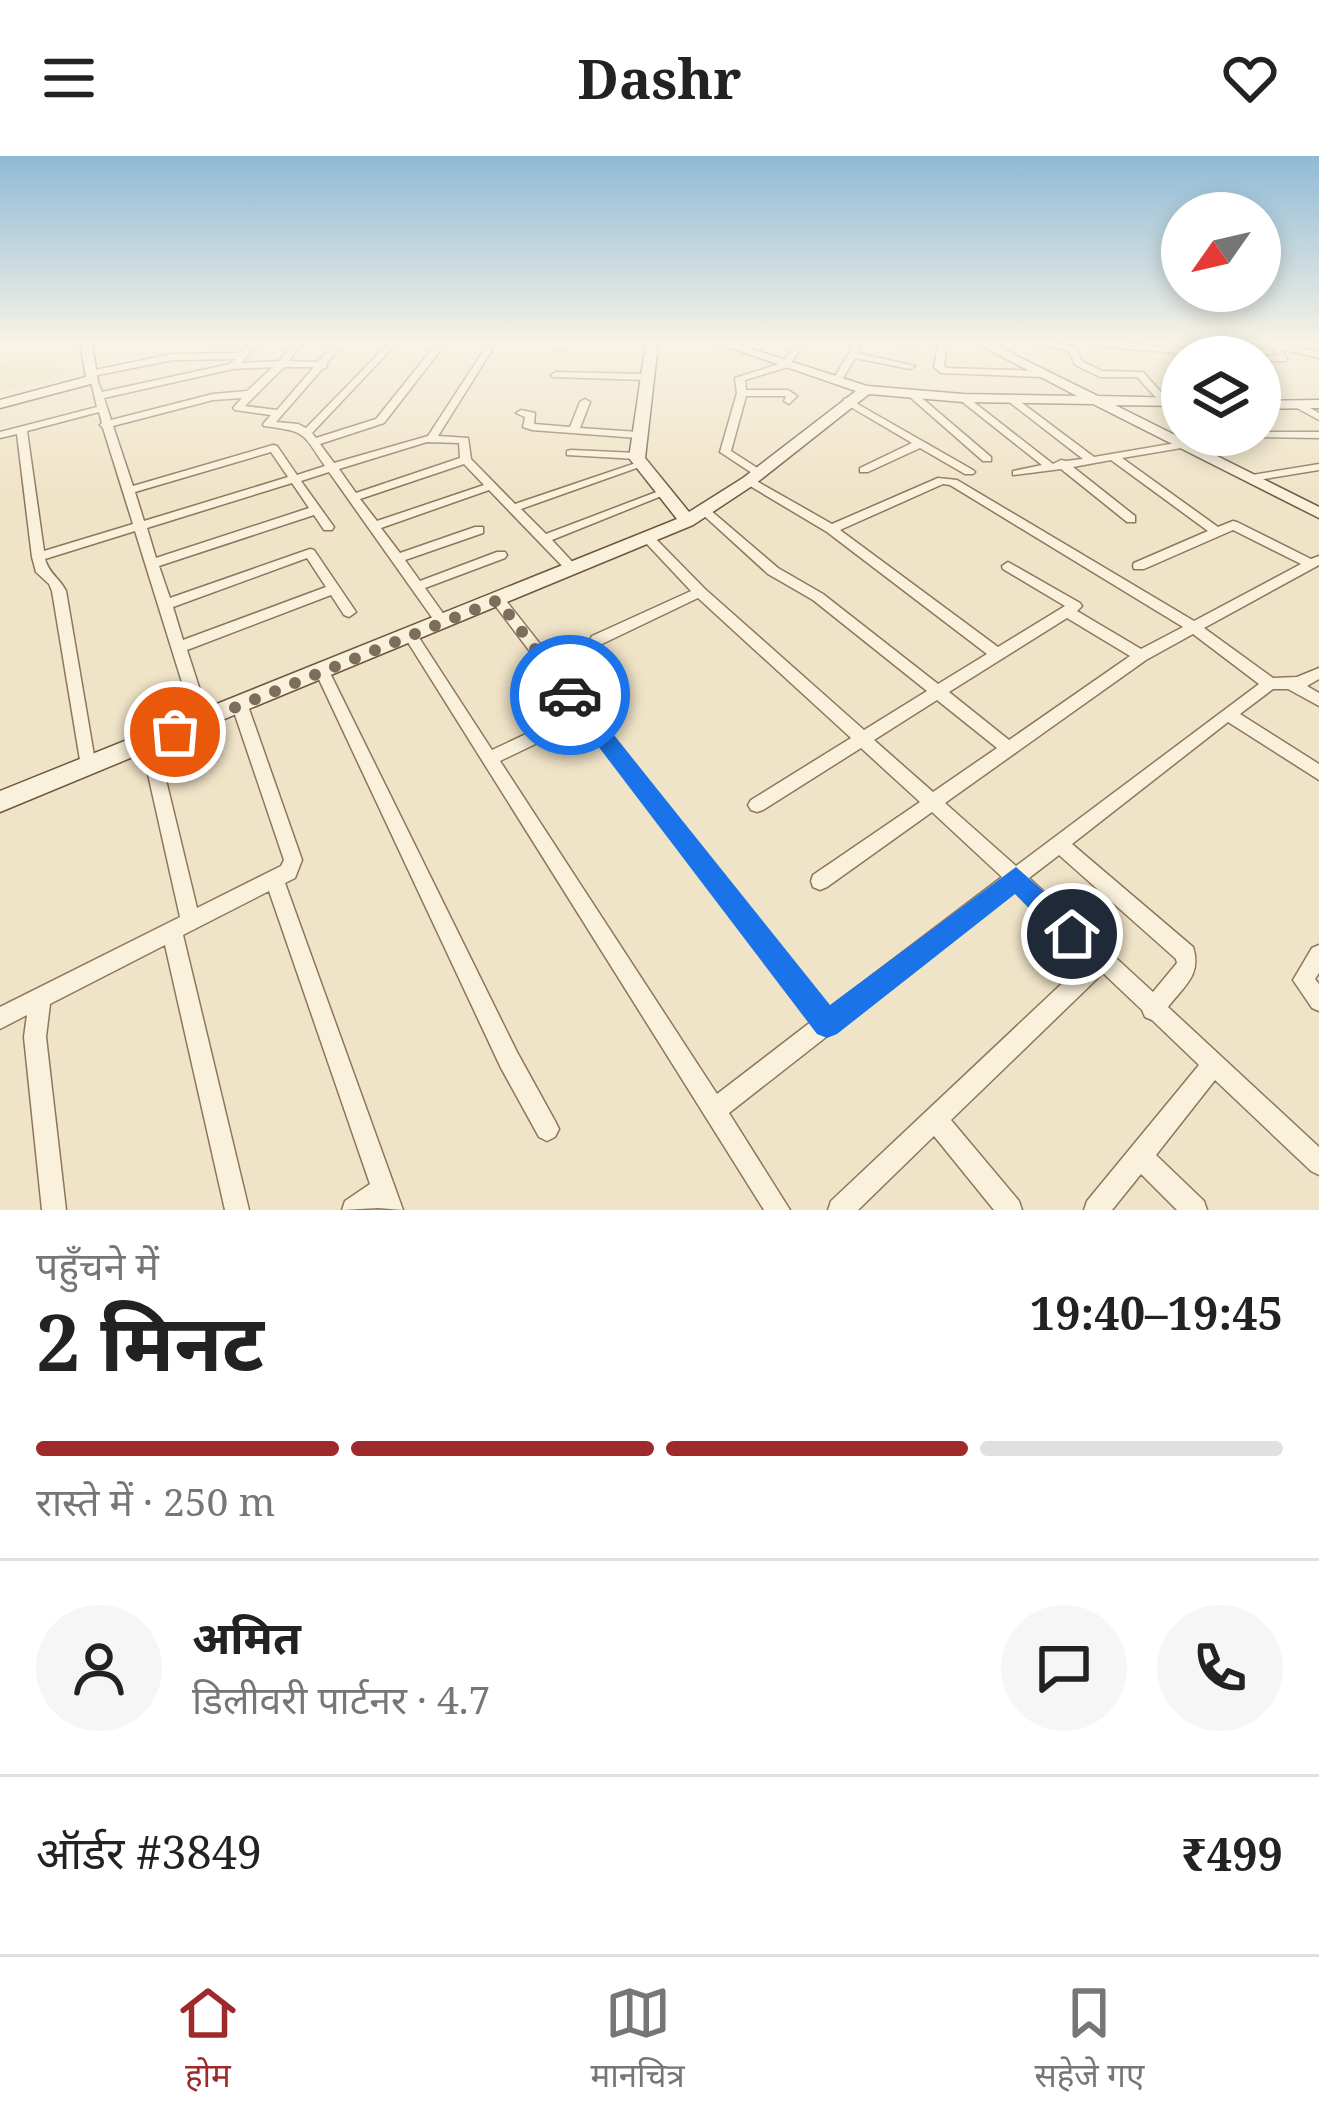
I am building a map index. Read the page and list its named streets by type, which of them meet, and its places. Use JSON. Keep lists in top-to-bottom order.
{
  "north": "bottom left",
  "page": {
    "header": "Dashr",
    "heading": ["2 मिनट", "पहुँचने में", "19:40–19:45"],
    "panel": [
      "अमित",
      "डिलीवरी पार्टनर · 4.7",
      "ऑर्डर #3849",
      "₹499"
    ],
    "bar": "रास्ते में · 250 m",
    "tabs": ["होम", "मानचित्र", "सहेजे गए"]
  }
}
